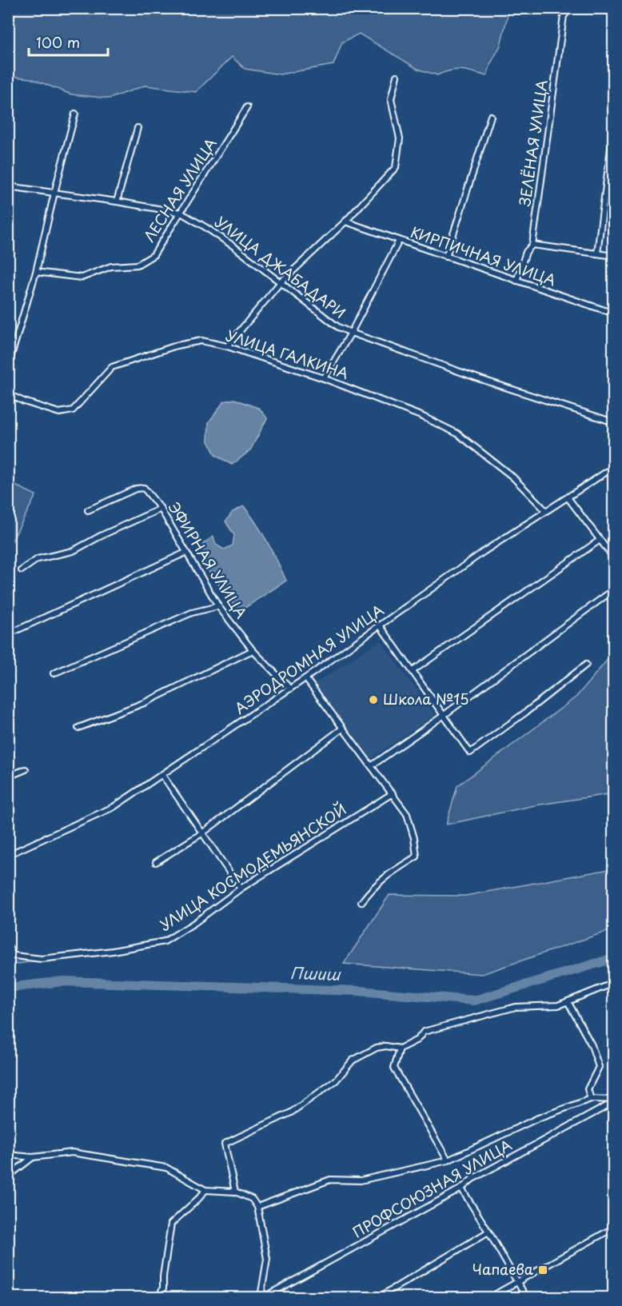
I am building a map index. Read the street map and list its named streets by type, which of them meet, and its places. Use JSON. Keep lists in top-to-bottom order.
{
  "streets": {
    "street": [
      "ЗЕЛЁНАЯ УЛИЦА",
      "ЛЕСНАЯ УЛИЦА",
      "КИРПИЧНАЯ УЛИЦА",
      "УЛИЦА ДЖАБАДАРИ",
      "УЛИЦА ГАЛКИНА",
      "ЭФИРНАЯ УЛИЦА",
      "АЭРОДРОМНАЯ УЛИЦА",
      "УЛИЦА КОСМОДЕМЬЯНСКОЙ",
      "ПРОФСОЮЗНАЯ УЛИЦА"
    ]
  },
  "crossings": [
    ["ЗЕЛЁНАЯ УЛИЦА", "КИРПИЧНАЯ УЛИЦА"],
    ["ЛЕСНАЯ УЛИЦА", "УЛИЦА ДЖАБАДАРИ"],
    ["УЛИЦА ГАЛКИНА", "АЭРОДРОМНАЯ УЛИЦА"],
    ["ЭФИРНАЯ УЛИЦА", "АЭРОДРОМНАЯ УЛИЦА"]
  ],
  "water": ["Пшиш"],
  "places": {
    "other": ["Школа №15"],
    "transit": ["Чапаева"]
  },
  "scale_bar": "100 m"
}
